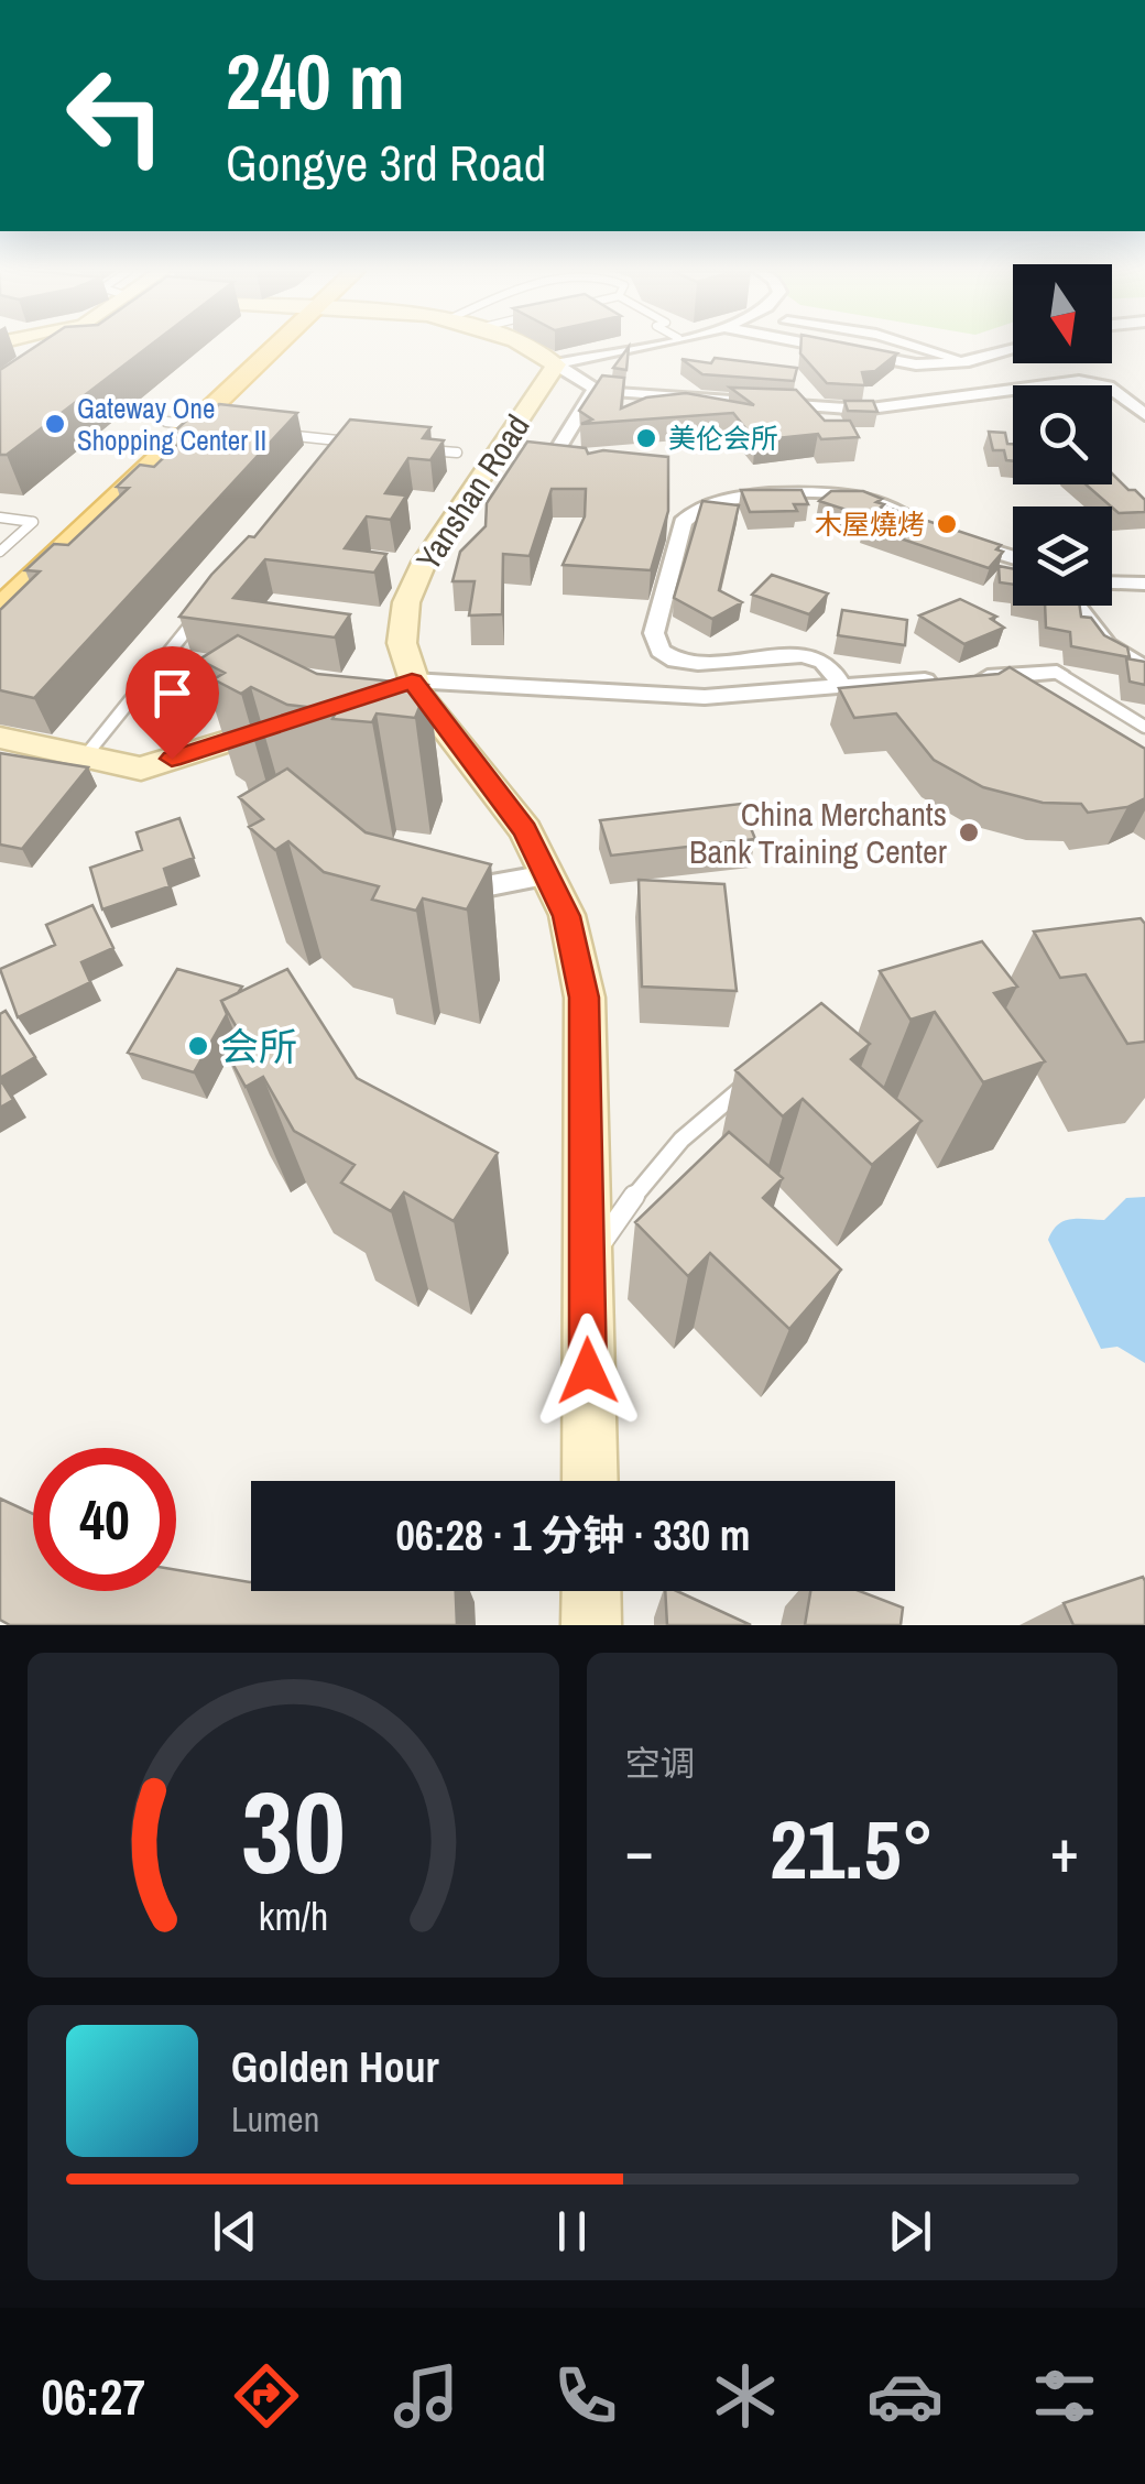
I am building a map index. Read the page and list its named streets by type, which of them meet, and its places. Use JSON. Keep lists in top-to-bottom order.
{
  "streets": {
    "street": ["Yanshan Road"]
  },
  "places": [
    "Gateway One Shopping Center II",
    "美伦会所",
    "木屋燒烤",
    "China Merchants Bank Training Center",
    "会所"
  ],
  "north": "bottom",
  "page": {
    "turn": ["240 m", "Gongye 3rd Road"],
    "limit": "40",
    "trip": "06:28 · 1 分钟 · 330 m",
    "tile": "空调",
    "heat": ["−", "21.5°", "+"],
    "song": ["Golden Hour", "Lumen"],
    "tabs": "06:27",
    "gauge": ["30", "km/h"]
  }
}
